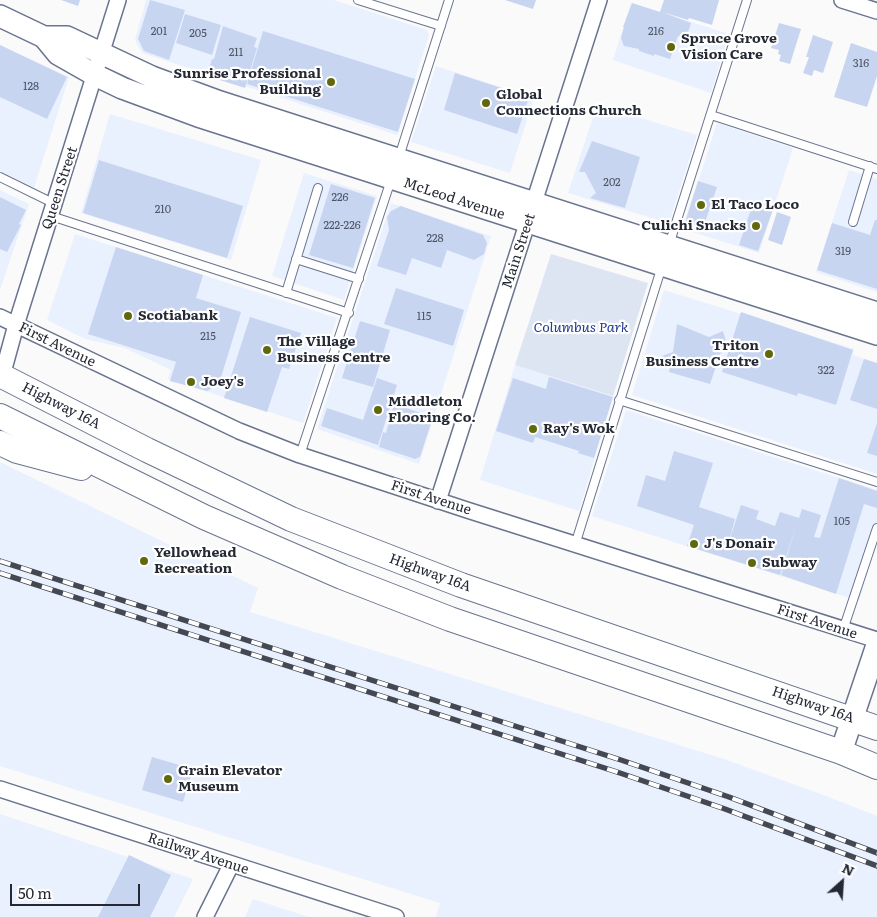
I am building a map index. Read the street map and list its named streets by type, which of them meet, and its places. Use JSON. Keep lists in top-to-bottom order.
{
  "streets": {
    "main road": ["Highway 16A"],
    "street": [
      "Queen Street",
      "McLeod Avenue",
      "Main Street",
      "First Avenue",
      "Railway Avenue"
    ]
  },
  "crossings": [
    ["Queen Street", "McLeod Avenue"],
    ["Queen Street", "First Avenue"],
    ["Queen Street", "Highway 16A"],
    ["McLeod Avenue", "Main Street"],
    ["Main Street", "First Avenue"]
  ],
  "parks": ["Columbus Park"],
  "places": [
    "Spruce Grove Vision Care",
    "Sunrise Professional Building",
    "Global Connections Church",
    "El Taco Loco",
    "Culichi Snacks",
    "Scotiabank",
    "The Village Business Centre",
    "Triton Business Centre",
    "Joey's",
    "Middleton Flooring Co.",
    "Ray's Wok",
    "J's Donair",
    "Yellowhead Recreation",
    "Subway",
    "Grain Elevator Museum"
  ],
  "house_numbers": [
    "201",
    "216",
    "205",
    "211",
    "316",
    "128",
    "202",
    "226",
    "210",
    "222-226",
    "228",
    "319",
    "115",
    "215",
    "322",
    "105"
  ],
  "scale_bar": "50 m",
  "north": "top right"
}
